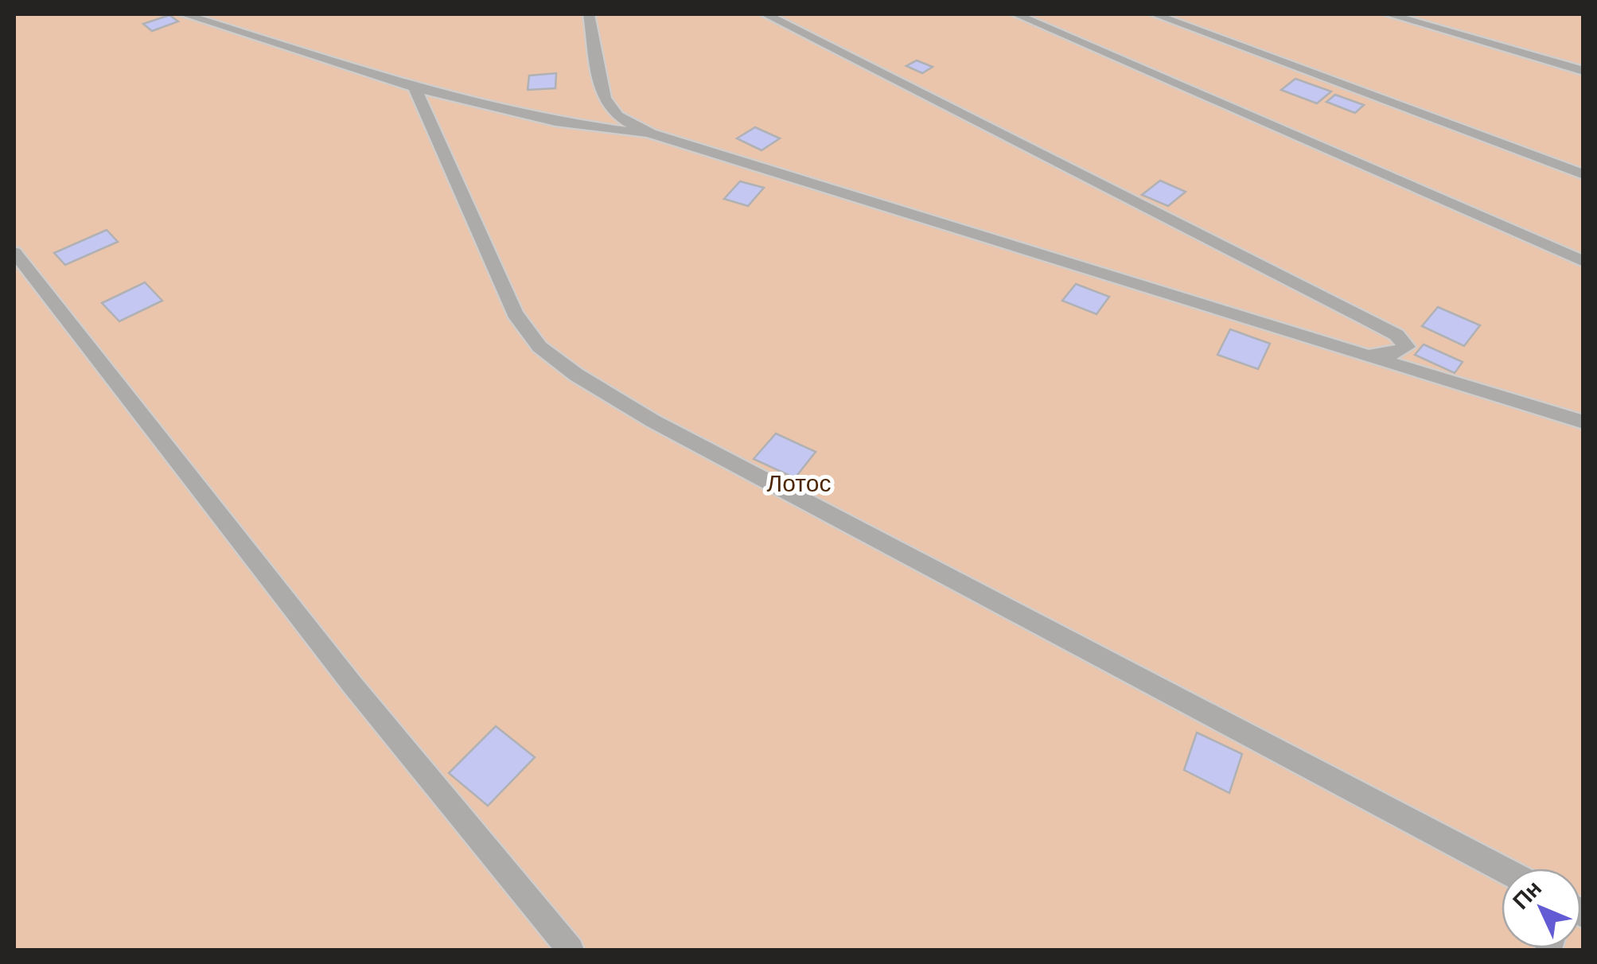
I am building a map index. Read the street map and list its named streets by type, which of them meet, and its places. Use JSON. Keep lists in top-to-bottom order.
{
  "parks": ["Лотос"],
  "north": "top left"
}
